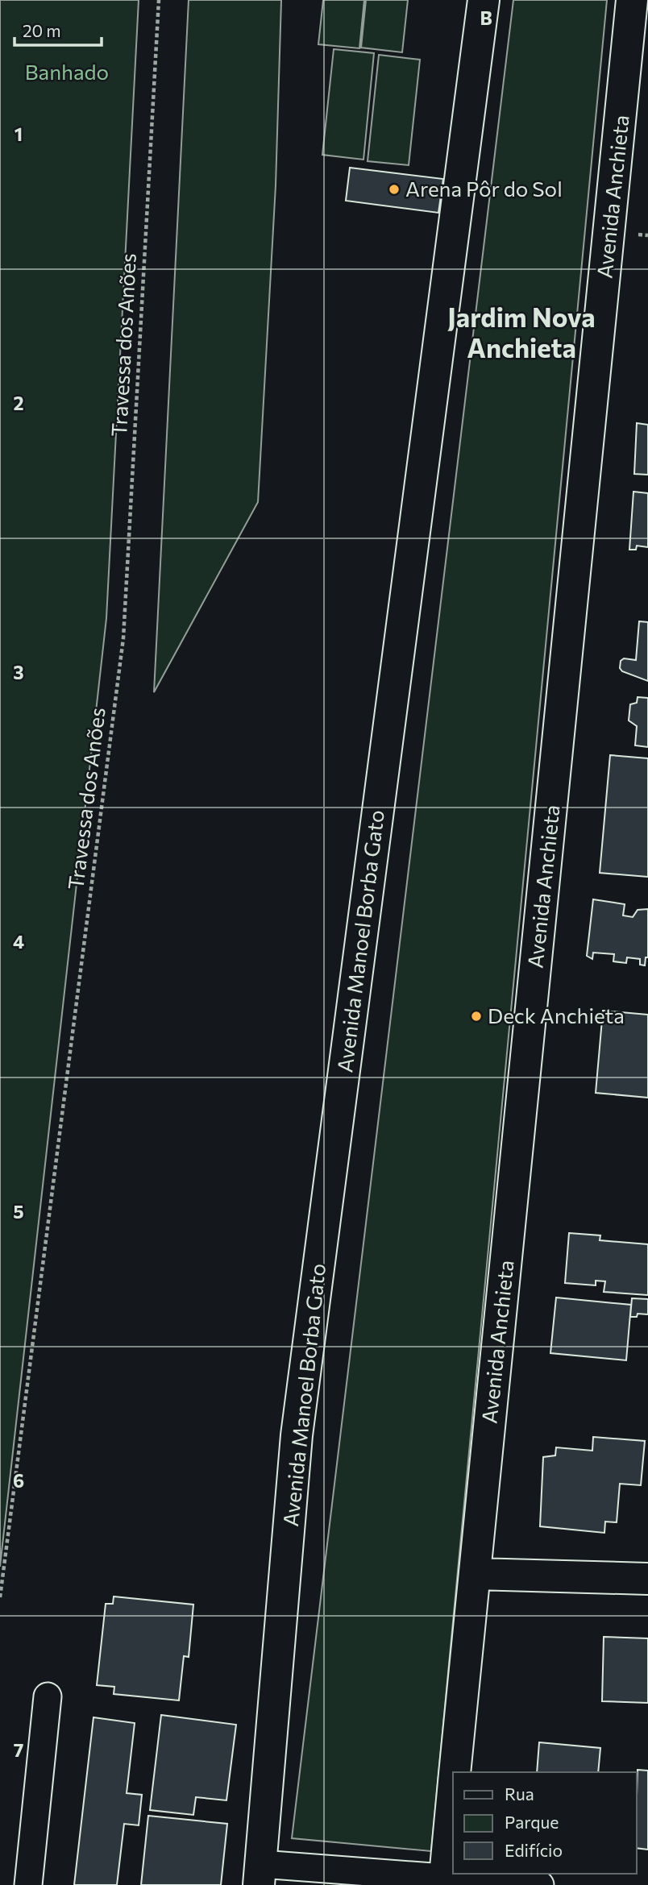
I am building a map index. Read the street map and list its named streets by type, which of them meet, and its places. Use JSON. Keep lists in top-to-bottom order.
{
  "streets": {
    "main road": ["Avenida Anchieta", "Avenida Manoel Borba Gato"],
    "path": ["Travessa dos Anões"]
  },
  "districts": ["Jardim Nova Anchieta"],
  "parks": ["Banhado"],
  "places": ["Arena Pôr do Sol", "Deck Anchieta"],
  "legend": ["Rua", "Parque", "Edifício"],
  "scale_bar": "20 m",
  "grid": {
    "columns": ["B"],
    "rows": [
      "1",
      "2",
      "3",
      "4",
      "5",
      "6",
      "7"
    ]
  }
}
